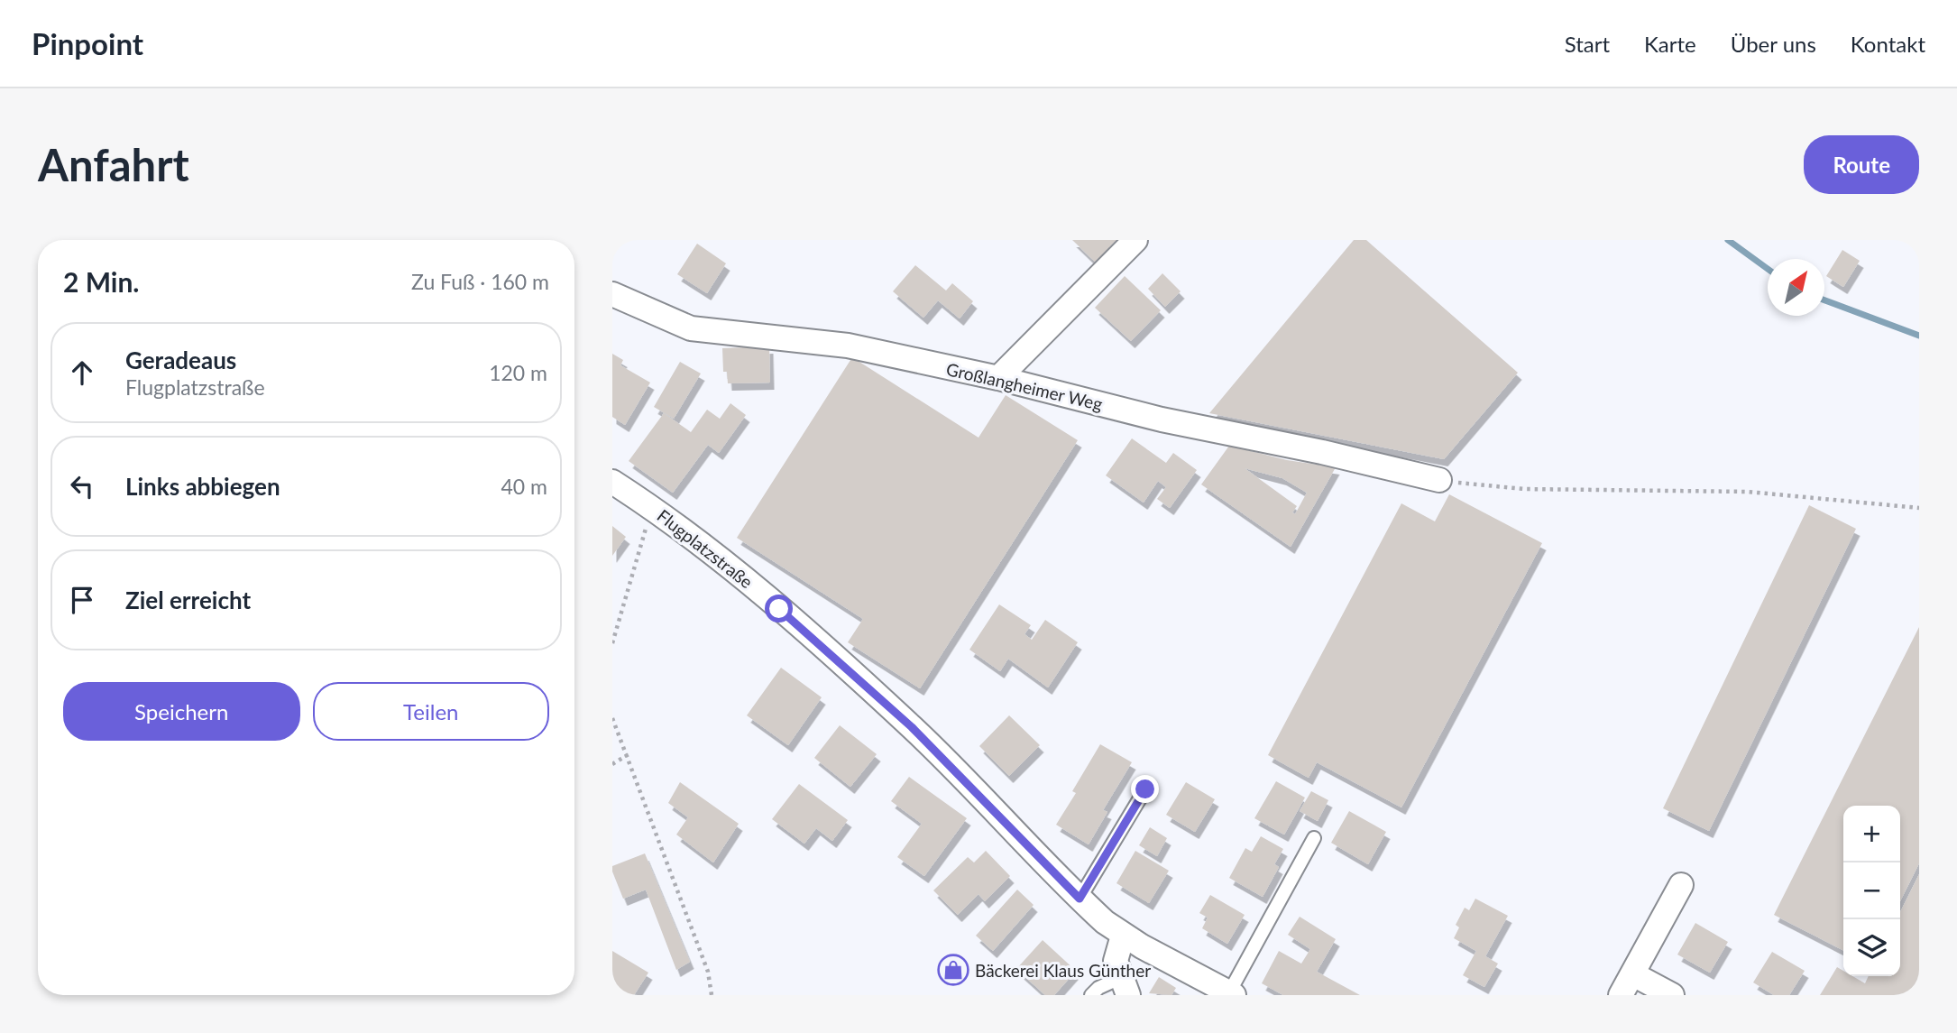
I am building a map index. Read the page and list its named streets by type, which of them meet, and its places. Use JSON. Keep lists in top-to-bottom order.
{
  "streets": {
    "street": ["Großlangheimer Weg", "Flugplatzstraße"]
  },
  "places": {
    "shop": ["Bäckerei Klaus Günther"]
  },
  "north": "top right",
  "page": {
    "header": "Pinpoint",
    "nav": [
      "Start",
      "Karte",
      "Über uns",
      "Kontakt"
    ],
    "buttons": [
      "Route",
      ["Speichern", "Teilen"]
    ],
    "title": "Anfahrt",
    "heading": ["2 Min.", "Zu Fuß · 160 m"],
    "list": [
      ["Geradeaus", "Flugplatzstraße", "120 m"],
      ["Links abbiegen", "40 m"],
      "Ziel erreicht"
    ],
    "map_buttons": ["+", "−"]
  }
}
